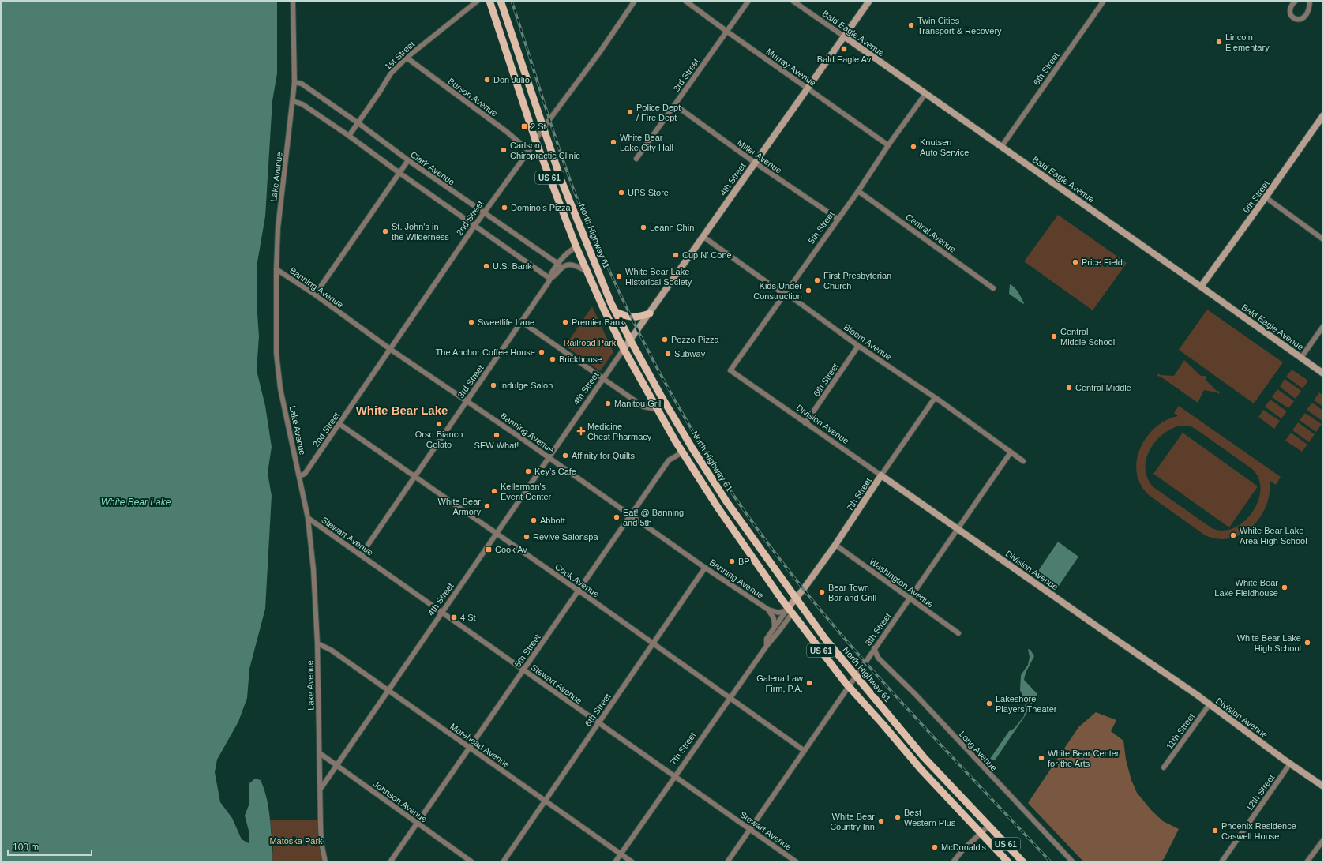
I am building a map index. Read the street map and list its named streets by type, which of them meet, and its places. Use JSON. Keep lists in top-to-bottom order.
{
  "streets": {
    "main road": ["US 61", "North Highway 61"],
    "street": [
      "Bald Eagle Avenue",
      "1st Street",
      "Murray Avenue",
      "6th Street",
      "3rd Street",
      "Burson Avenue",
      "Miller Avenue",
      "Clark Avenue",
      "Lake Avenue",
      "4th Street",
      "9th Street",
      "2nd Street",
      "5th Street",
      "Central Avenue",
      "Banning Avenue",
      "Bloom Avenue",
      "Division Avenue",
      "7th Street",
      "Stewart Avenue",
      "Cook Avenue",
      "Washington Avenue",
      "8th Street",
      "11th Street",
      "Morehead Avenue",
      "Long Avenue",
      "12th Street",
      "Johnson Avenue"
    ]
  },
  "crossings": [
    ["Bald Eagle Avenue", "6th Street"],
    ["Bald Eagle Avenue", "4th Street"],
    ["Bald Eagle Avenue", "9th Street"],
    ["Bald Eagle Avenue", "5th Street"],
    ["1st Street", "Burson Avenue"],
    ["1st Street", "Clark Avenue"],
    ["Murray Avenue", "3rd Street"],
    ["Murray Avenue", "4th Street"],
    ["Murray Avenue", "5th Street"],
    ["6th Street", "Banning Avenue"],
    ["6th Street", "Bloom Avenue"],
    ["6th Street", "Division Avenue"],
    ["6th Street", "Stewart Avenue"],
    ["6th Street", "Cook Avenue"],
    ["6th Street", "Morehead Avenue"],
    ["3rd Street", "Miller Avenue"],
    ["3rd Street", "Clark Avenue"],
    ["3rd Street", "US 61"],
    ["3rd Street", "Banning Avenue"],
    ["3rd Street", "Stewart Avenue"],
    ["3rd Street", "Cook Avenue"],
    ["Burson Avenue", "2nd Street"],
    ["Miller Avenue", "4th Street"],
    ["Miller Avenue", "5th Street"],
    ["Clark Avenue", "Lake Avenue"],
    ["Clark Avenue", "2nd Street"],
    ["Lake Avenue", "4th Street"],
    ["Lake Avenue", "2nd Street"],
    ["Lake Avenue", "Banning Avenue"],
    ["Lake Avenue", "Stewart Avenue"],
    ["Lake Avenue", "Morehead Avenue"],
    ["Lake Avenue", "Johnson Avenue"],
    ["US 61", "4th Street"],
    ["US 61", "2nd Street"],
    ["US 61", "5th Street"],
    ["US 61", "Banning Avenue"],
    ["US 61", "7th Street"],
    ["US 61", "8th Street"],
    ["4th Street", "North Highway 61"],
    ["4th Street", "Banning Avenue"],
    ["4th Street", "Bloom Avenue"],
    ["4th Street", "Stewart Avenue"],
    ["4th Street", "Cook Avenue"],
    ["4th Street", "Morehead Avenue"],
    ["4th Street", "Johnson Avenue"],
    ["2nd Street", "North Highway 61"],
    ["2nd Street", "Banning Avenue"],
    ["2nd Street", "Cook Avenue"],
    ["5th Street", "Central Avenue"],
    ["5th Street", "Banning Avenue"],
    ["5th Street", "Bloom Avenue"],
    ["5th Street", "Division Avenue"],
    ["5th Street", "Stewart Avenue"],
    ["5th Street", "Cook Avenue"],
    ["5th Street", "Morehead Avenue"],
    ["5th Street", "Johnson Avenue"],
    ["North Highway 61", "7th Street"],
    ["North Highway 61", "8th Street"],
    ["Banning Avenue", "7th Street"],
    ["Bloom Avenue", "7th Street"],
    ["Bloom Avenue", "8th Street"],
    ["Division Avenue", "7th Street"],
    ["Division Avenue", "8th Street"],
    ["Division Avenue", "11th Street"],
    ["Division Avenue", "12th Street"],
    ["7th Street", "Stewart Avenue"],
    ["7th Street", "Cook Avenue"],
    ["7th Street", "Washington Avenue"],
    ["7th Street", "Morehead Avenue"],
    ["Stewart Avenue", "8th Street"],
    ["Cook Avenue", "8th Street"],
    ["Washington Avenue", "8th Street"],
    ["8th Street", "Long Avenue"]
  ],
  "districts": ["White Bear Lake"],
  "water": ["White Bear Lake"],
  "parks": ["Railroad Park", "Matoska Park"],
  "places": {
    "other": [
      "Twin Cities Transport & Recovery",
      "Lincoln Elementary",
      "Don Julio",
      "Police Dept / Fire Dept",
      "White Bear Lake City Hall",
      "Knutsen Auto Service",
      "Carlson Chiropractic Clinic",
      "UPS Store",
      "Domino’s Pizza",
      "Leann Chin",
      "St. John's in the Wilderness",
      "Cup N' Cone",
      "Price Field",
      "U.S. Bank",
      "White Bear Lake Historical Society",
      "First Presbyterian Church",
      "Kids Under Construction",
      "Sweetlife Lane",
      "Premier Bank",
      "Central Middle School",
      "Pezzo Pizza",
      "The Anchor Coffee House",
      "Subway",
      "Brickhouse",
      "Indulge Salon",
      "Central Middle",
      "Manitou Grill",
      "Orso Bianco Gelato",
      "SEW What!",
      "Affinity for Quilts",
      "Key’s Cafe",
      "Kellerman's Event Center",
      "White Bear Armory",
      "Eat! @ Banning and 5th",
      "Abbott",
      "White Bear Lake Area High School",
      "Revive Salonspa",
      "BP",
      "White Bear Lake Fieldhouse",
      "Bear Town Bar and Grill",
      "White Bear Lake High School",
      "Galena Law Firm, P.A.",
      "Lakeshore Players Theater",
      "White Bear Center for the Arts",
      "Best Western Plus",
      "White Bear Country Inn",
      "Phoenix Residence Caswell House",
      "McDonald's"
    ],
    "transit": [
      "Bald Eagle Av",
      "2 St",
      "Cook Av",
      "4 St"
    ],
    "health": ["Medicine Chest Pharmacy"]
  },
  "scale_bar": "100 m"
}
